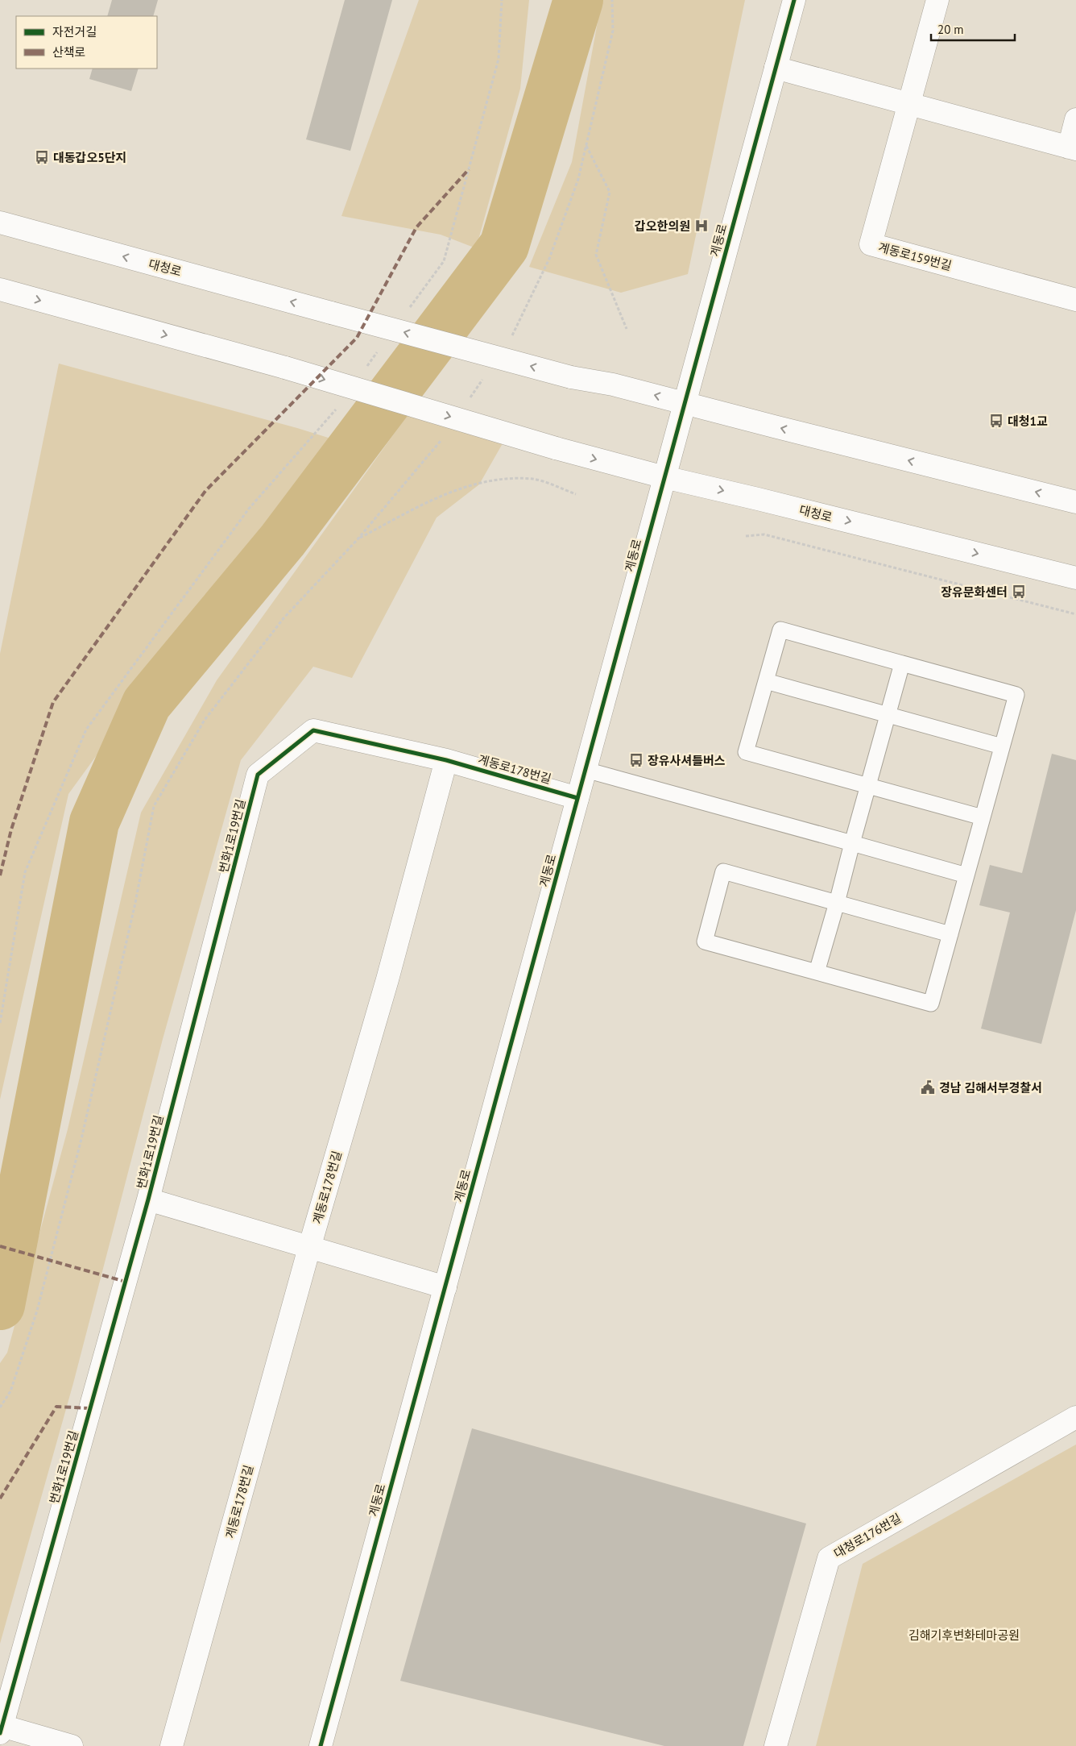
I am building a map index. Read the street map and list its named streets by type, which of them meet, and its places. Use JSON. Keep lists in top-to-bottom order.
{
  "streets": {
    "street": [
      "계동로",
      "계동로159번길",
      "대청로",
      "계동로178번길",
      "번화1로19번길",
      "대청로176번길"
    ]
  },
  "crossings": [
    ["계동로", "대청로"],
    ["계동로", "계동로178번길"],
    ["계동로178번길", "번화1로19번길"]
  ],
  "parks": ["김해기후변화테마공원"],
  "places": {
    "bus stop": [
      "대동갑오5단지",
      "대청1교",
      "장유문화센터",
      "장유사셔틀버스"
    ],
    "hospital": ["갑오한의원"],
    "public building": ["경남 김해서부경찰서"]
  },
  "legend": ["자전거길", "산책로"],
  "scale_bar": "20 m"
}
